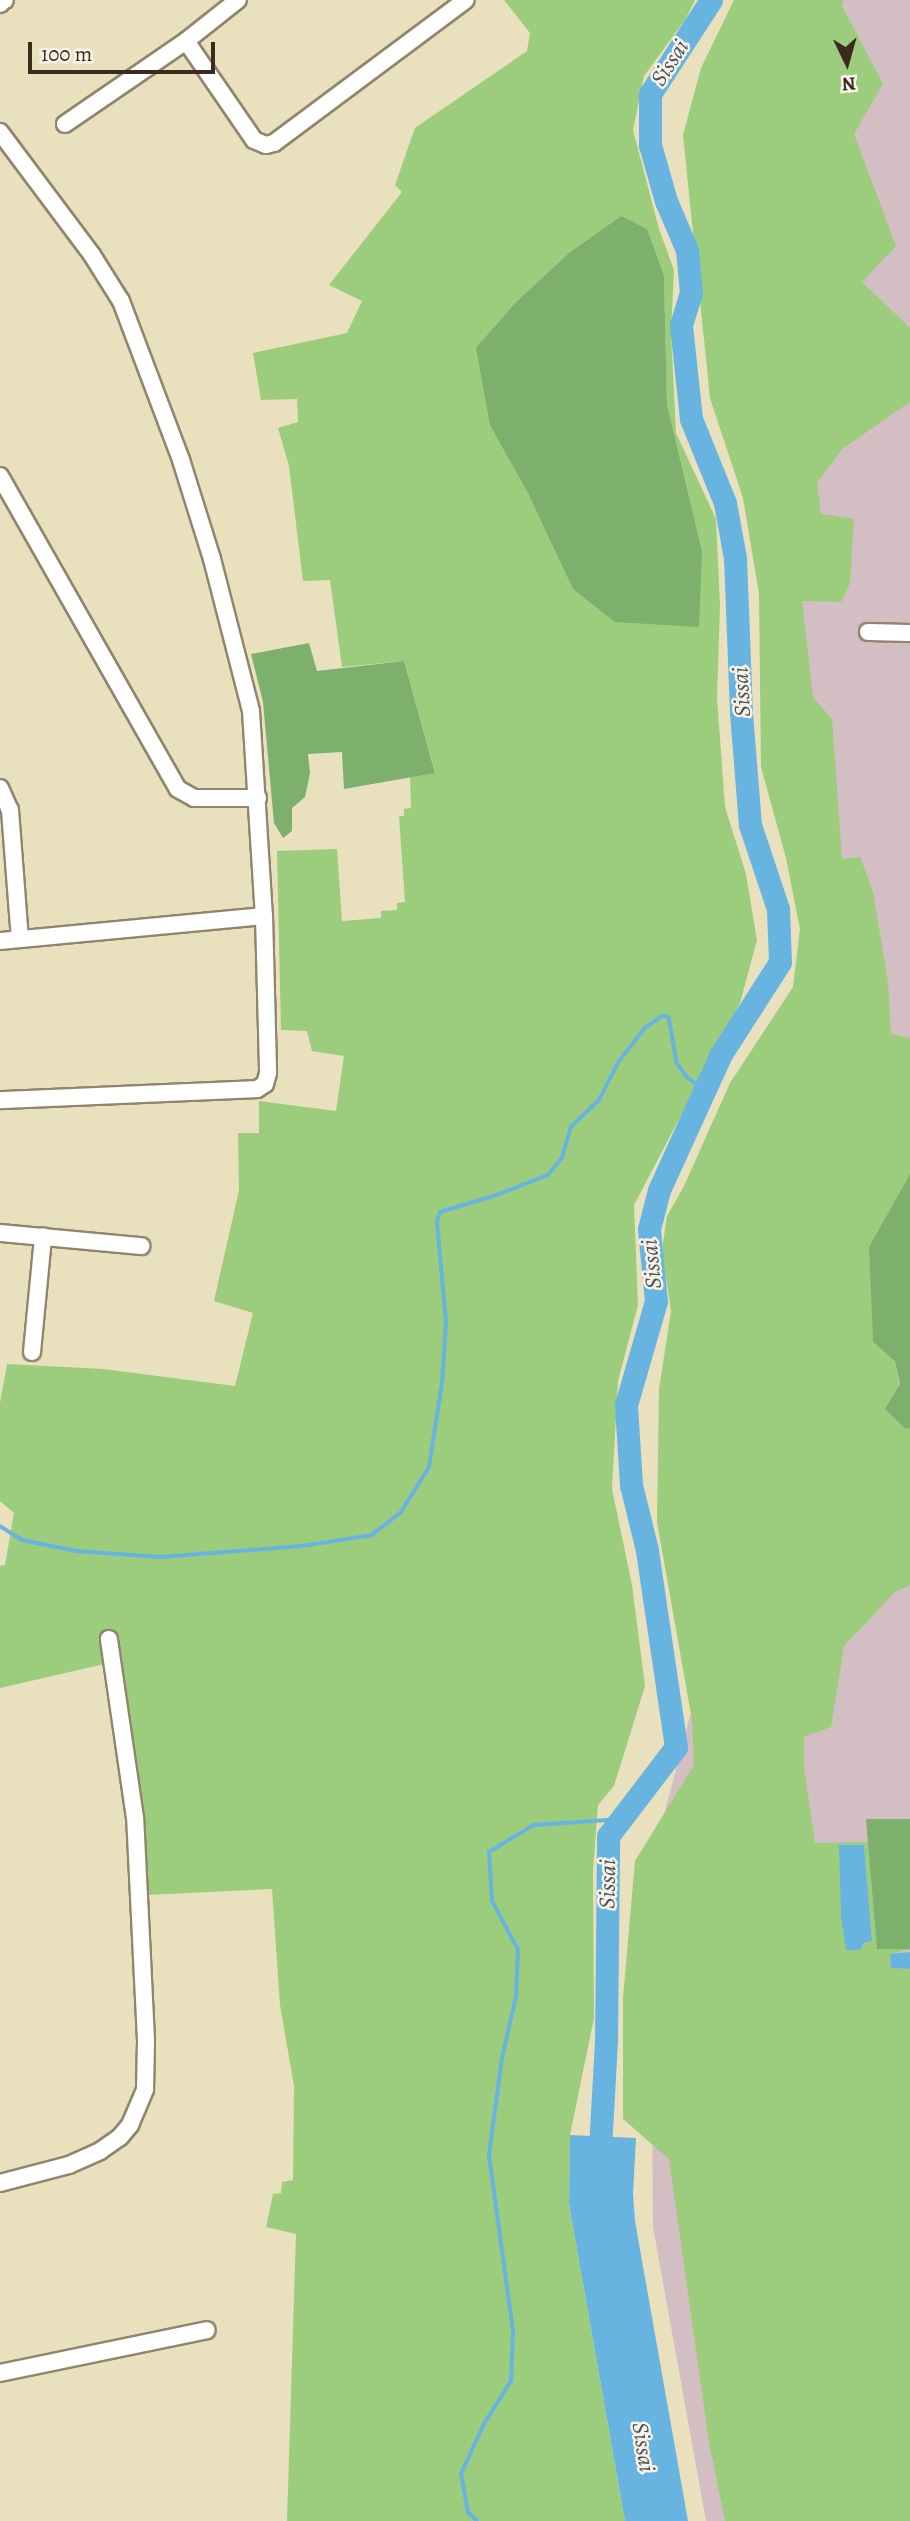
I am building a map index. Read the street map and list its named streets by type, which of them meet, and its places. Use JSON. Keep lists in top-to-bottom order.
{
  "water": ["Sissai"],
  "scale_bar": "100 m",
  "north": "bottom"
}
